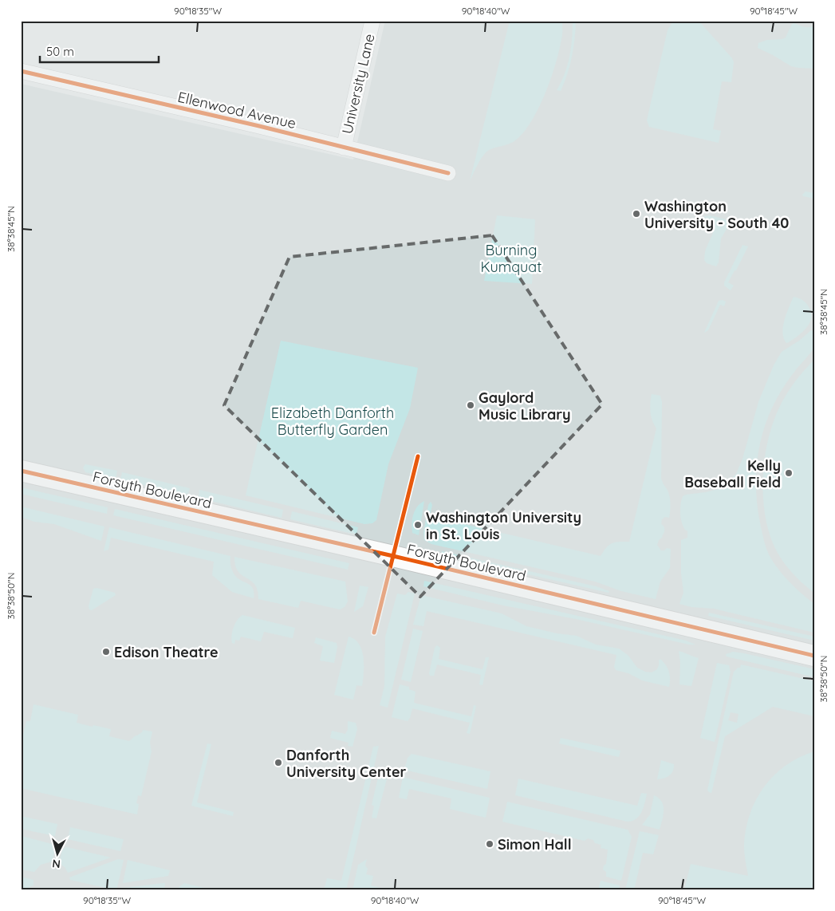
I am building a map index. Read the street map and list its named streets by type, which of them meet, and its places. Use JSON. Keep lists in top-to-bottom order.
{
  "streets": {
    "main road": ["Forsyth Boulevard"],
    "street": ["University Lane", "Ellenwood Avenue"]
  },
  "crossings": [
    ["University Lane", "Ellenwood Avenue"]
  ],
  "parks": ["Burning Kumquat", "Elizabeth Danforth Butterfly Garden"],
  "places": [
    "Washington University - South 40",
    "Gaylord Music Library",
    "Kelly Baseball Field",
    "Washington University in St. Louis",
    "Edison Theatre",
    "Danforth University Center",
    "Simon Hall"
  ],
  "scale_bar": "50 m",
  "north": "bottom",
  "coordinates": [
    "90°18'35\"W",
    "90°18'40\"W",
    "90°18'45\"W",
    "38°38'45\"N",
    "38°38'50\"N"
  ]
}
